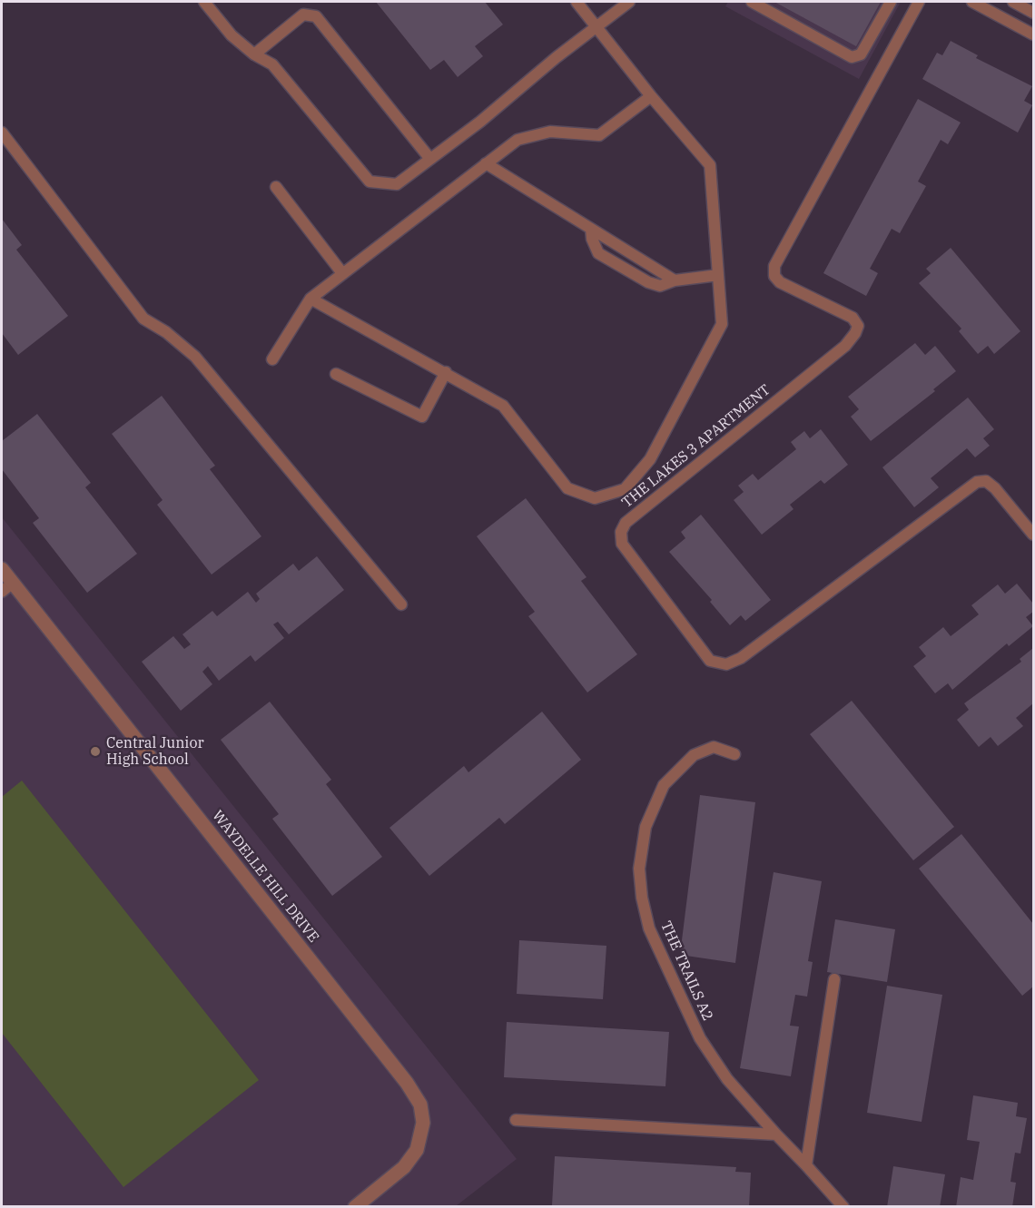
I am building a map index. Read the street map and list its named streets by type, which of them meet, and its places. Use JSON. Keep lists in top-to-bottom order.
{
  "streets": {
    "street": ["WAYDELLE HILL DRIVE"],
    "lane": ["THE LAKES 3 APARTMENT", "THE TRAILS A2"]
  },
  "places": ["Central Junior High School"]
}
